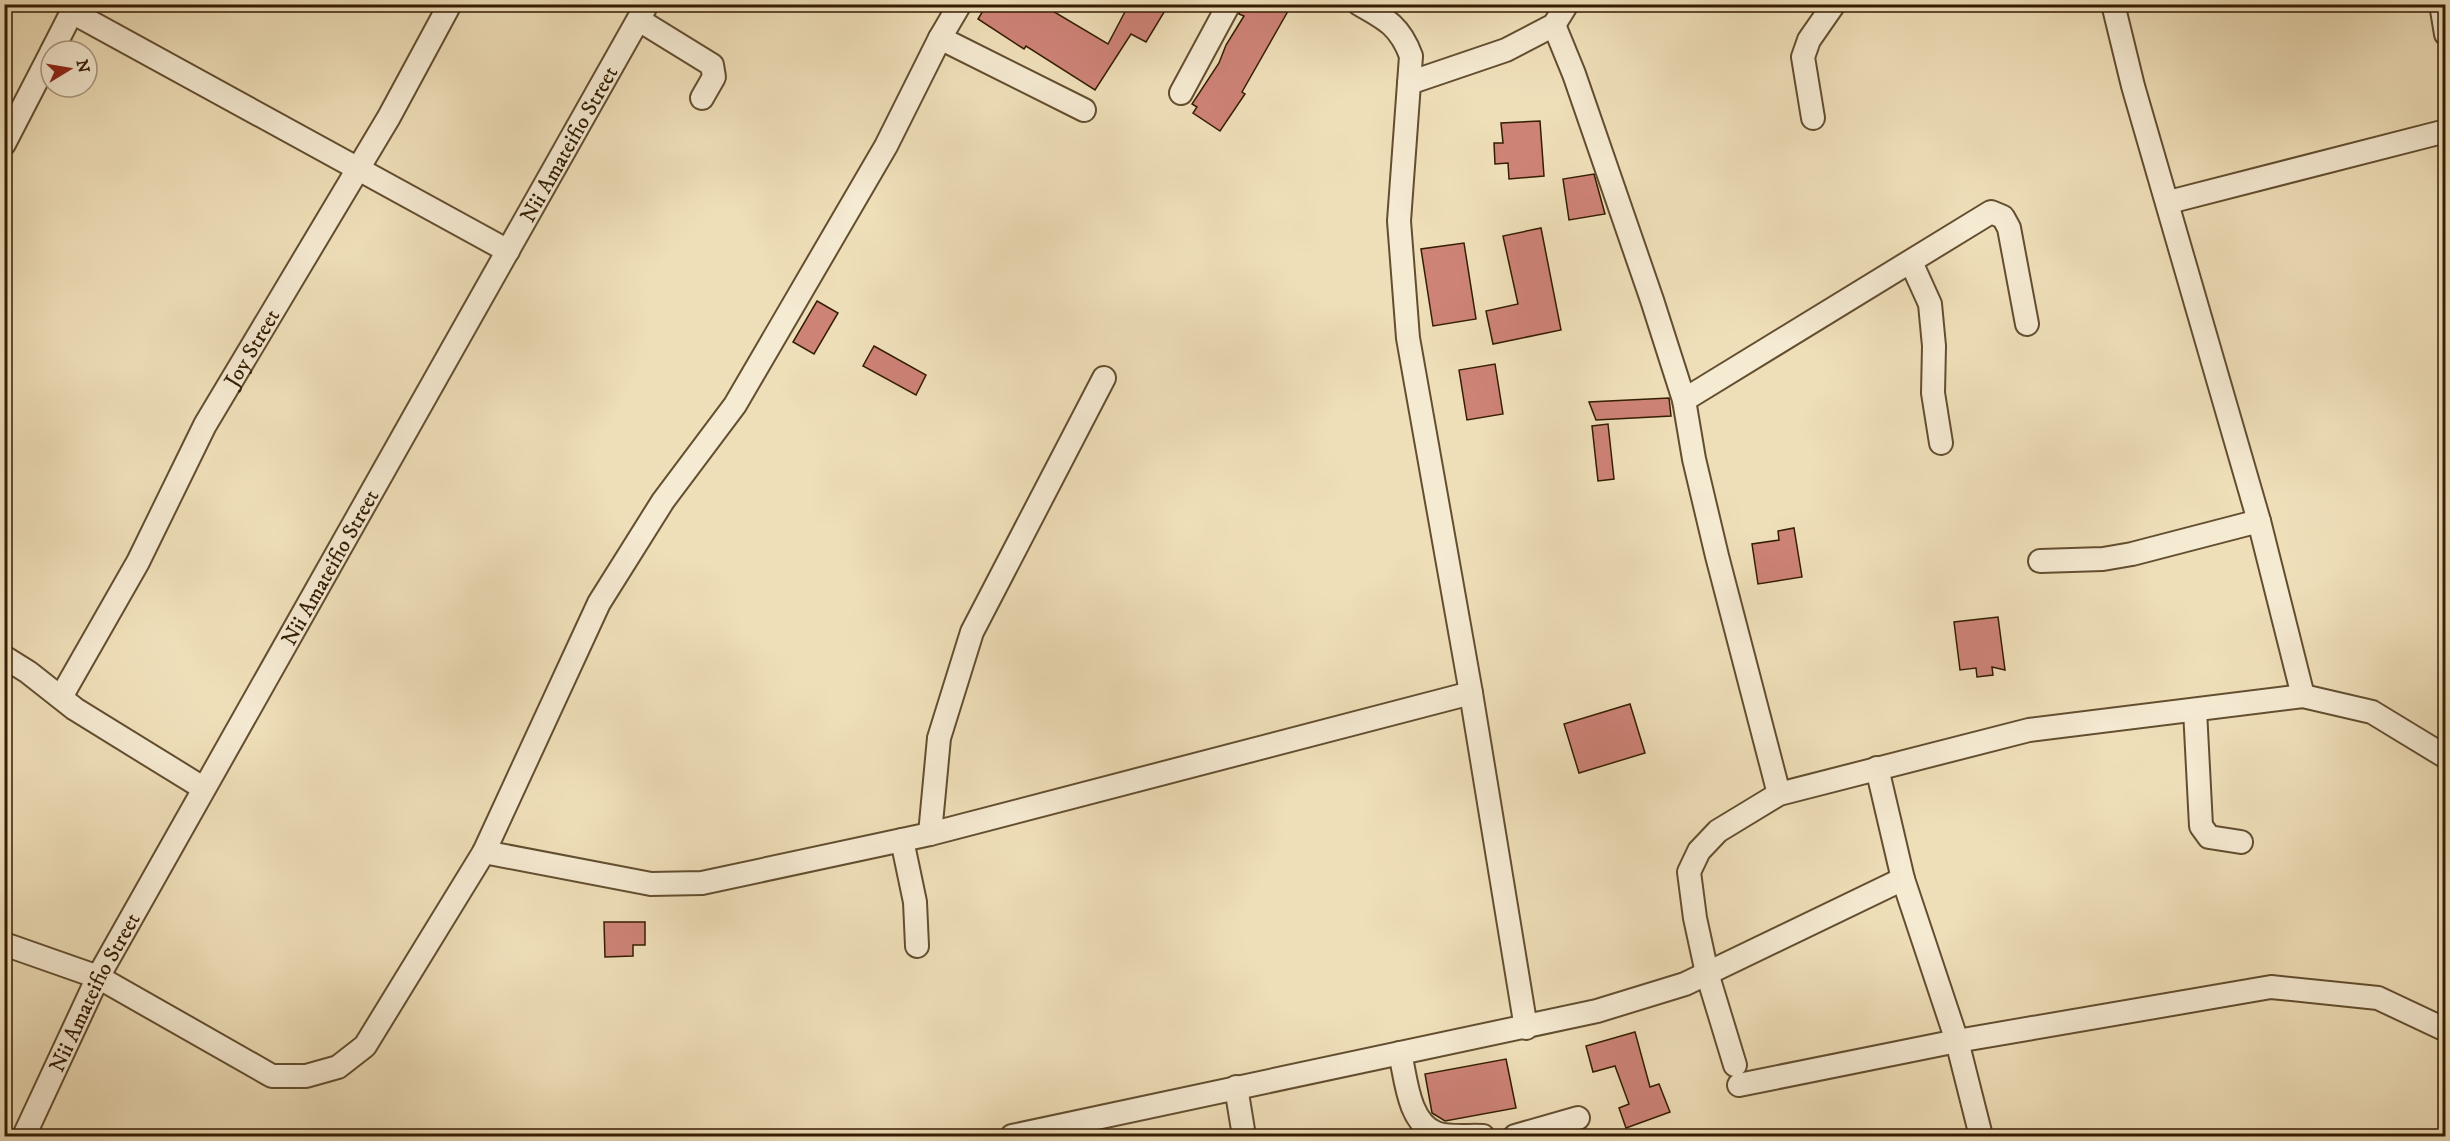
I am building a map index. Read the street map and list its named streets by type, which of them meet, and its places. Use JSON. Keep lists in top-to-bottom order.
{
  "streets": {
    "street": ["Nii Amateifio Street", "Joy Street"]
  },
  "north": "right"
}
